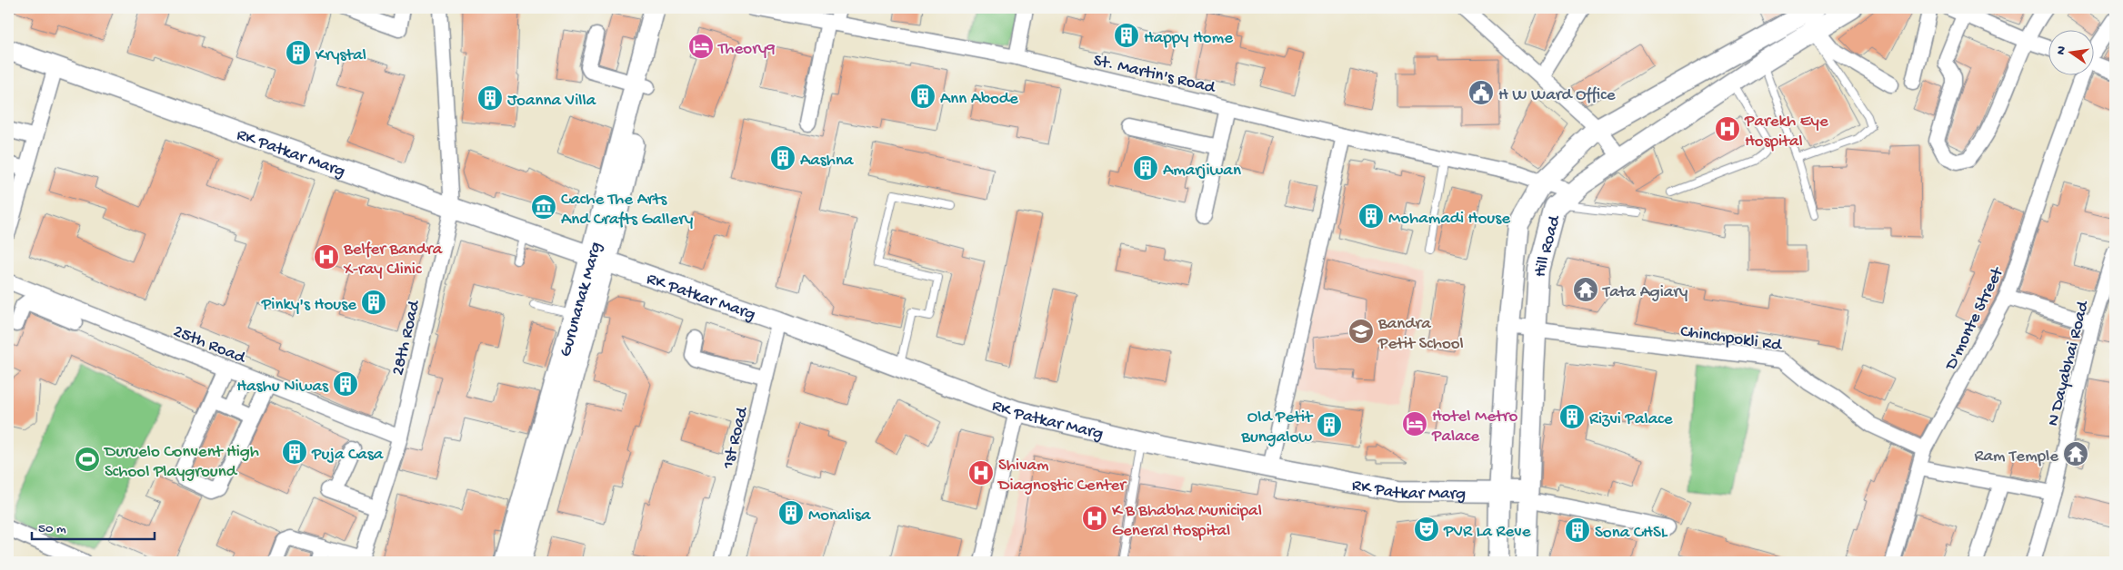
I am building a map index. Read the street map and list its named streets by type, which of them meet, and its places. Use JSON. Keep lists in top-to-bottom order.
{
  "streets": {
    "main road": ["RK Patkar Marg", "Hill Road", "Gurunanak Marg"],
    "street": [
      "St. Martin's Road",
      "D'monte Street",
      "Chinchpokli Rd",
      "28th Road",
      "25th Road",
      "N Dayabhai Road",
      "1st Road"
    ]
  },
  "crossings": [
    ["St. Martin's Road", "Hill Road"],
    ["RK Patkar Marg", "Hill Road"],
    ["RK Patkar Marg", "Gurunanak Marg"],
    ["RK Patkar Marg", "28th Road"],
    ["RK Patkar Marg", "1st Road"],
    ["Hill Road", "Chinchpokli Rd"],
    ["D'monte Street", "Chinchpokli Rd"],
    ["28th Road", "25th Road"]
  ],
  "places": {
    "building": [
      "Happy Home",
      "Krystal",
      "Ann Abode",
      "Joanna Villa",
      "Aashna",
      "Amarjiwan",
      "Mohamadi House",
      "Pinky's House",
      "Hashu Niwas",
      "Rizvi Palace",
      "Old Petit Bungalow",
      "Puja Casa",
      "Monalisa",
      "Sona CHSL"
    ],
    "hotel": ["Theory9", "Hotel Metro Palace"],
    "public building": ["H W Ward Office"],
    "hospital": [
      "Parekh Eye Hospital",
      "Belfer Bandra X-ray Clinic",
      "Shivam Diagnostic Center",
      "K B Bhabha Municipal General Hospital"
    ],
    "museum": ["Cache The Arts And Crafts Gallery"],
    "temple": ["Tata Agiary", "Ram Temple"],
    "school or university": ["Bandra Petit School"],
    "sports": ["Duruelo Convent High School Playground"],
    "theatre": ["PVR La Reve"]
  },
  "scale_bar": "50 m",
  "north": "left"
}
